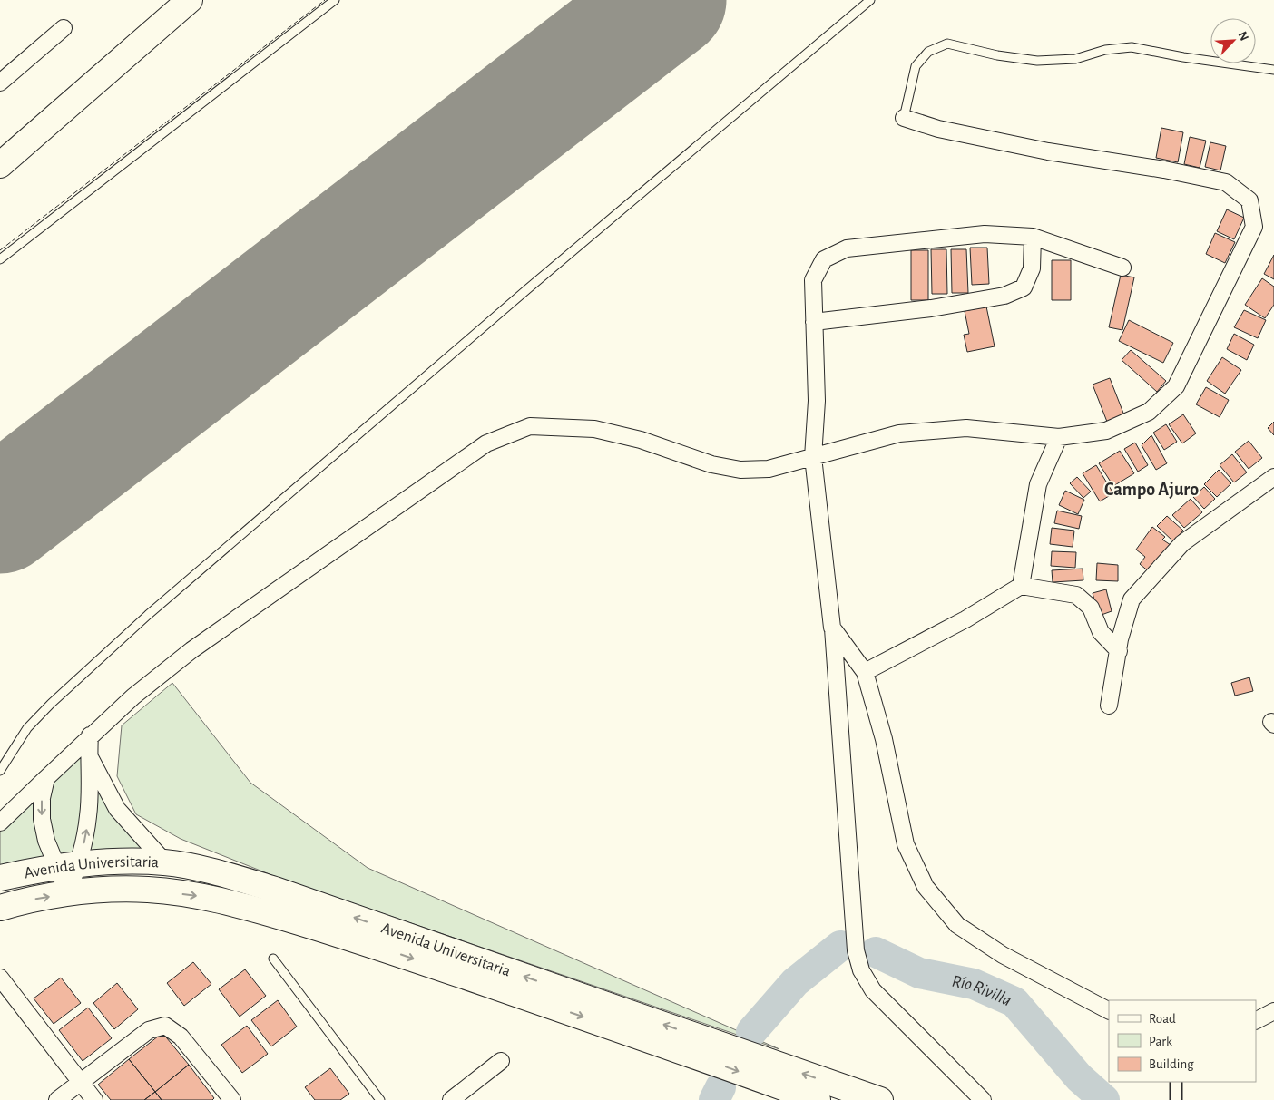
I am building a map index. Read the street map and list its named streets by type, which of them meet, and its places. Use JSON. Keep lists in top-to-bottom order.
{
  "streets": {
    "highway": ["Avenida Universitaria"]
  },
  "districts": ["Campo Ajuro"],
  "water": ["Río Rivilla"],
  "legend": ["Road", "Park", "Building"],
  "north": "top right"
}
